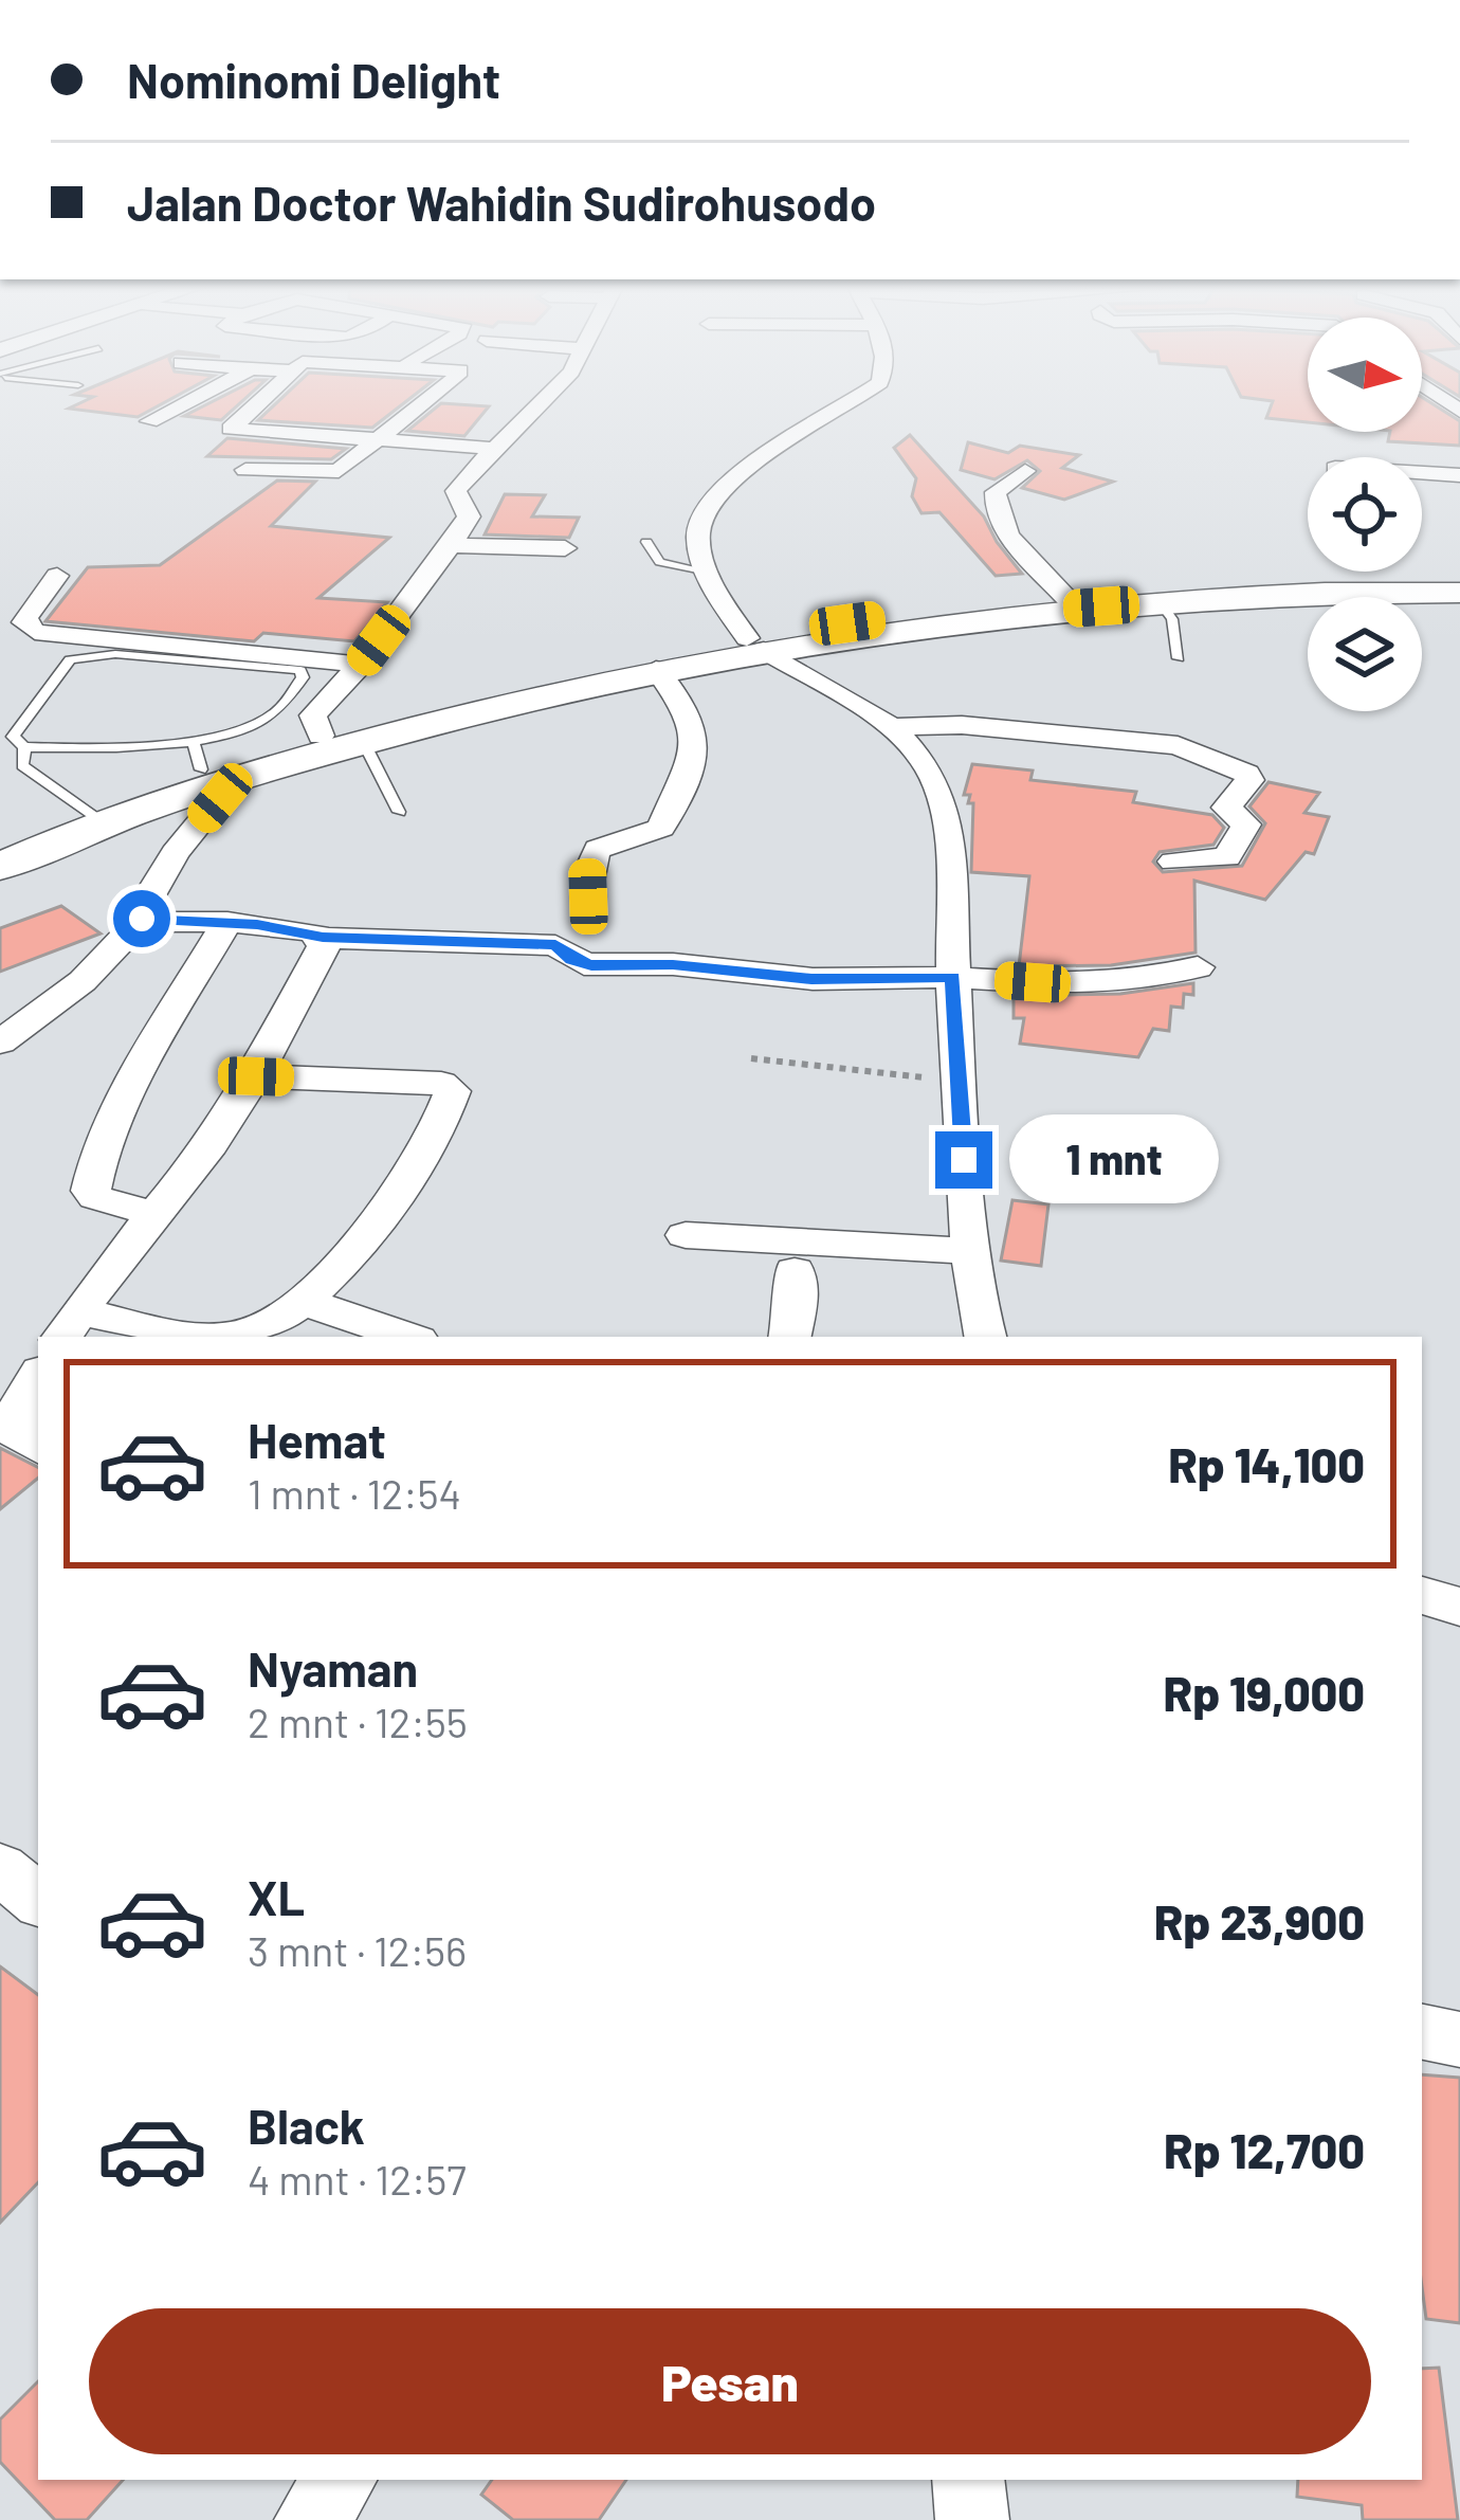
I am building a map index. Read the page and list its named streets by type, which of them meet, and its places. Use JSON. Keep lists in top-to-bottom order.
{
  "north": "right",
  "page": {
    "banner": ["Nominomi Delight", "Jalan Doctor Wahidin Sudirohusodo"],
    "bubble": "1 mnt",
    "list": [
      {
        "name": "Hemat",
        "note": "1 mnt · 12:54",
        "value": "Rp 14,100"
      },
      {
        "name": "Nyaman",
        "note": "2 mnt · 12:55",
        "value": "Rp 19,000"
      },
      {
        "name": "XL",
        "note": "3 mnt · 12:56",
        "value": "Rp 23,900"
      },
      {
        "name": "Black",
        "note": "4 mnt · 12:57",
        "value": "Rp 12,700"
      }
    ],
    "buttons": "Pesan"
  }
}
